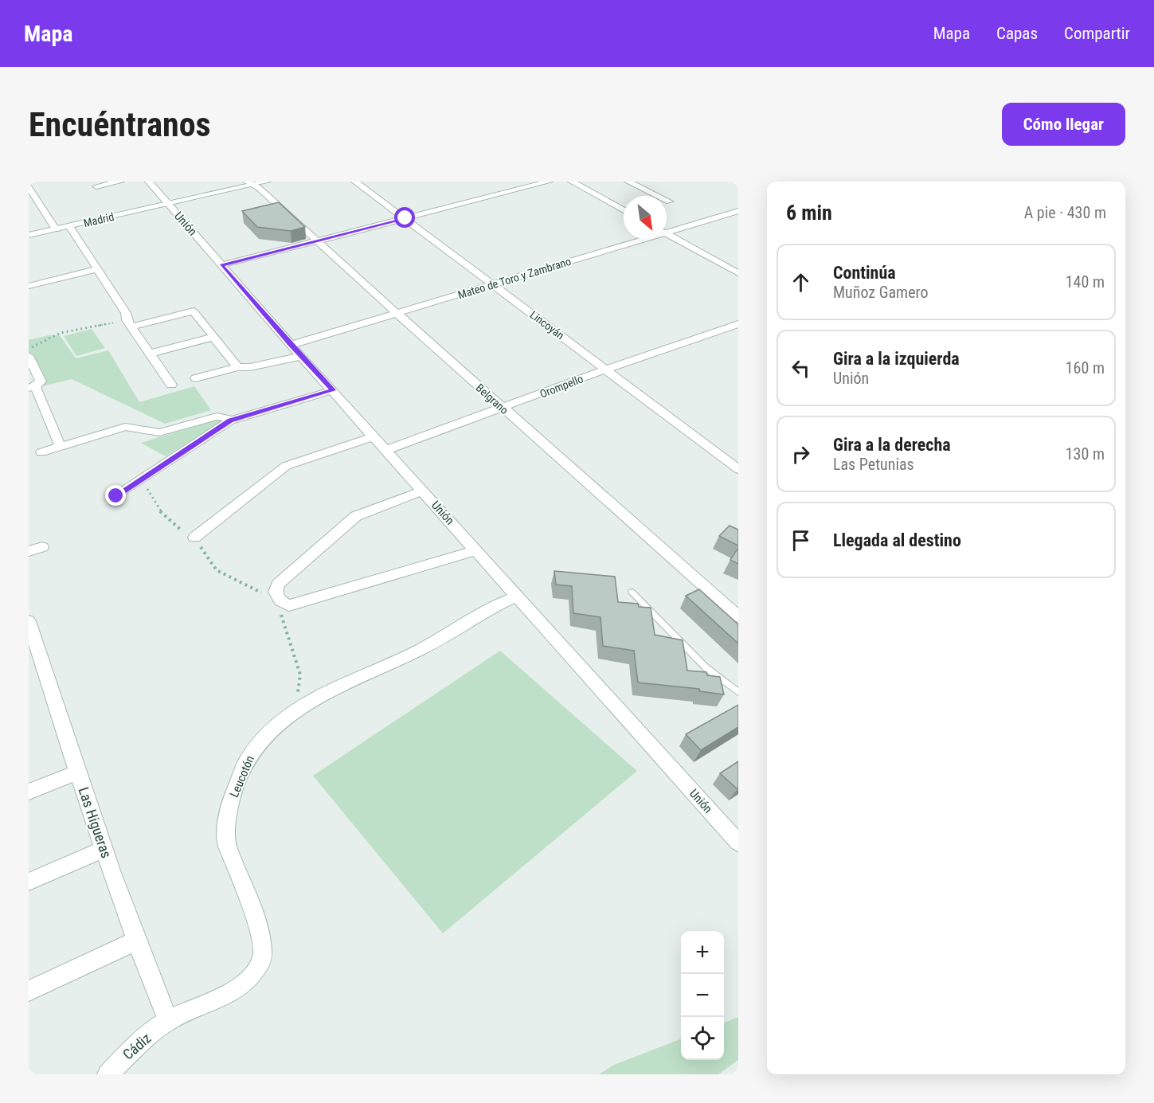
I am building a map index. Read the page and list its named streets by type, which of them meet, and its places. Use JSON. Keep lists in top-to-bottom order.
{
  "streets": {
    "street": [
      "Madrid",
      "Unión",
      "Mateo de Toro y Zambrano",
      "Lincoyán",
      "Orompello",
      "Belgrano",
      "Leucotón",
      "Las Higueras",
      "Cádiz"
    ]
  },
  "crossings": [
    ["Madrid", "Unión"],
    ["Madrid", "Belgrano"],
    ["Unión", "Mateo de Toro y Zambrano"],
    ["Unión", "Orompello"],
    ["Unión", "Leucotón"],
    ["Mateo de Toro y Zambrano", "Lincoyán"],
    ["Mateo de Toro y Zambrano", "Belgrano"],
    ["Lincoyán", "Orompello"],
    ["Orompello", "Belgrano"],
    ["Leucotón", "Las Higueras"],
    ["Leucotón", "Cádiz"],
    ["Las Higueras", "Cádiz"]
  ],
  "north": "bottom right",
  "page": {
    "header": "Mapa",
    "nav": ["Mapa", "Capas", "Compartir"],
    "buttons": "Cómo llegar",
    "title": "Encuéntranos",
    "heading": ["6 min", "A pie · 430 m"],
    "list": [
      ["Continúa", "Muñoz Gamero", "140 m"],
      ["Gira a la izquierda", "Unión", "160 m"],
      ["Gira a la derecha", "Las Petunias", "130 m"],
      "Llegada al destino"
    ],
    "map_buttons": ["+", "−"]
  }
}
